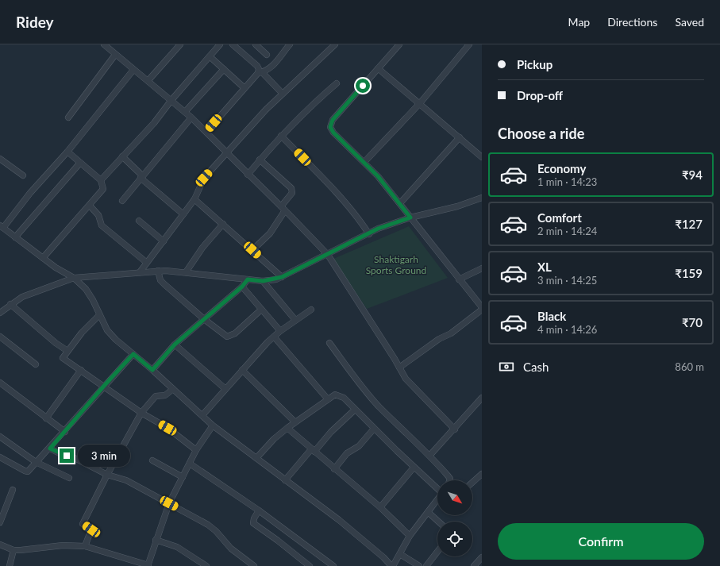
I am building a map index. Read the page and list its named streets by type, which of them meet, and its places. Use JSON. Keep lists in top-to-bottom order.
{
  "parks": ["Shaktigarh Sports Ground"],
  "north": "bottom right",
  "page": {
    "header": "Ridey",
    "nav": ["Map", "Directions", "Saved"],
    "banner": ["Pickup", "Drop-off"],
    "heading": "Choose a ride",
    "list": [
      {
        "name": "Economy",
        "note": "1 min · 14:23",
        "value": "₹94"
      },
      {
        "name": "Comfort",
        "note": "2 min · 14:24",
        "value": "₹127"
      },
      {
        "name": "XL",
        "note": "3 min · 14:25",
        "value": "₹159"
      },
      {
        "name": "Black",
        "note": "4 min · 14:26",
        "value": "₹70"
      }
    ],
    "pay": ["Cash", "860 m"],
    "bubble": "3 min",
    "buttons": "Confirm"
  }
}
